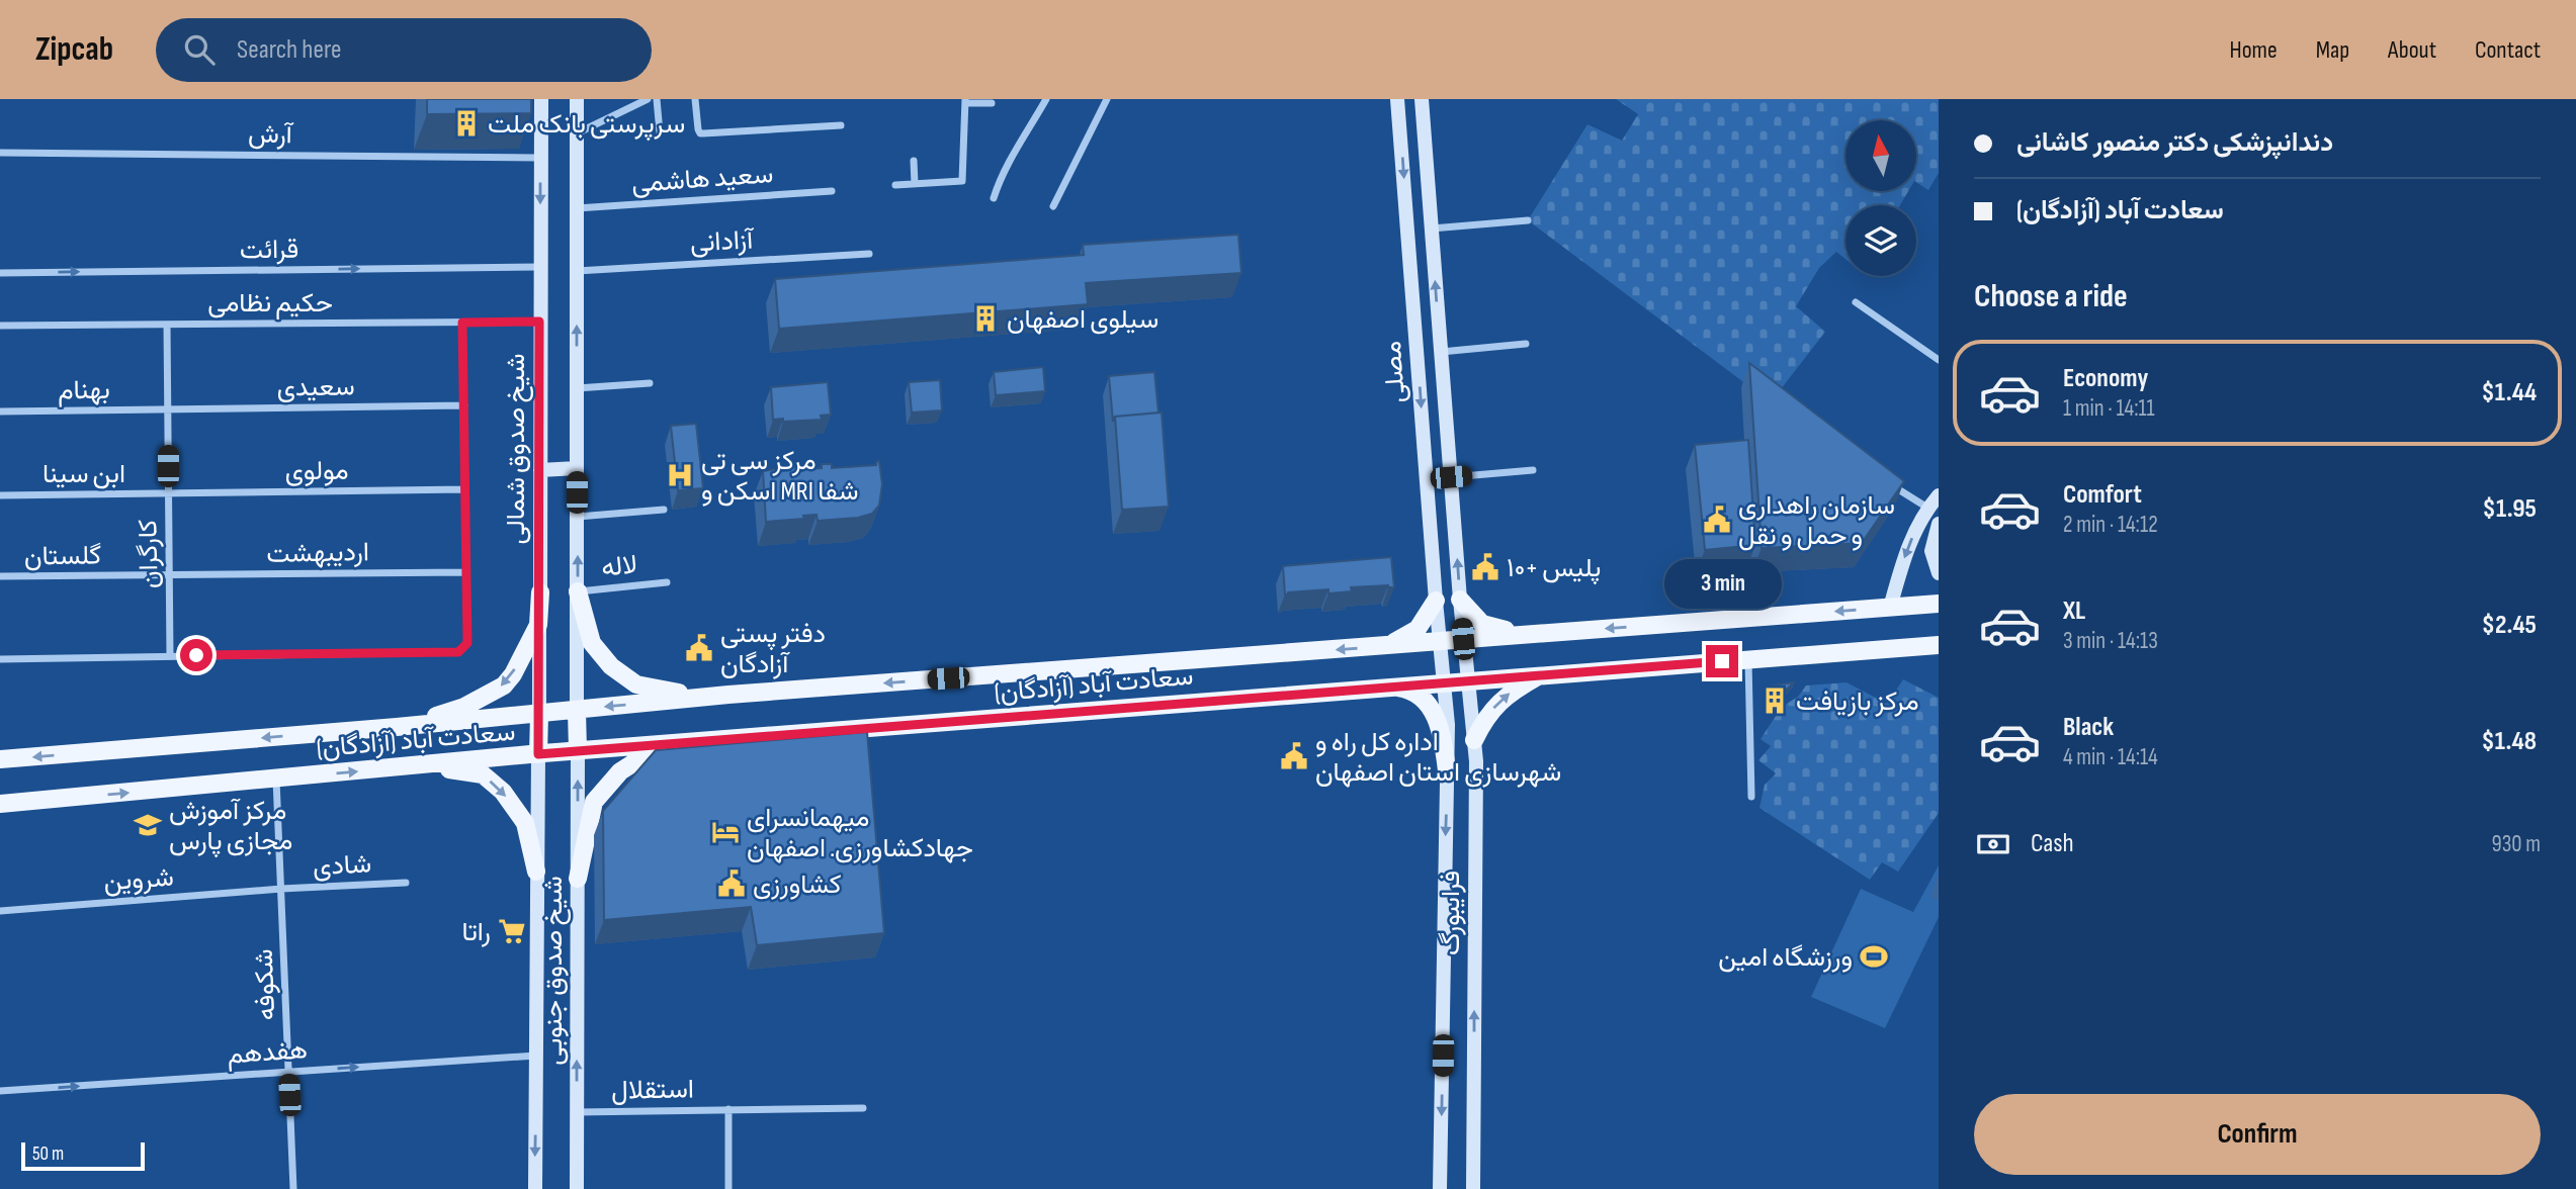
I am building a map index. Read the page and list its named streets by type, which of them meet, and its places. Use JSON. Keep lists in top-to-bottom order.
{
  "streets": {
    "main road": [
      "مصلی",
      "شیخ صدوق شمالی",
      "سعادت آباد (آزادگان)",
      "فرایبورگ",
      "شیخ صدوق جنوبی"
    ],
    "street": [
      "آرش",
      "سعید هاشمی",
      "آزادانی",
      "قرائت",
      "حکیم نظامی",
      "سعیدی",
      "بهنام",
      "مولوی",
      "ابن سینا",
      "اردیبهشت",
      "کارگران",
      "گلستان",
      "لاله",
      "شادی",
      "شروین",
      "شکوفه",
      "هفدهم",
      "استقلال"
    ]
  },
  "crossings": [
    ["آرش", "شیخ صدوق شمالی"],
    ["قرائت", "شیخ صدوق شمالی"],
    ["حکیم نظامی", "شیخ صدوق شمالی"],
    ["حکیم نظامی", "کارگران"],
    ["مصلی", "سعادت آباد (آزادگان)"],
    ["مصلی", "فرایبورگ"],
    ["سعیدی", "بهنام"],
    ["سعیدی", "کارگران"],
    ["بهنام", "کارگران"],
    ["شیخ صدوق شمالی", "سعادت آباد (آزادگان)"],
    ["مولوی", "ابن سینا"],
    ["مولوی", "کارگران"],
    ["ابن سینا", "کارگران"],
    ["اردیبهشت", "کارگران"],
    ["اردیبهشت", "گلستان"],
    ["کارگران", "گلستان"],
    ["سعادت آباد (آزادگان)", "فرایبورگ"],
    ["سعادت آباد (آزادگان)", "شیخ صدوق جنوبی"],
    ["سعادت آباد (آزادگان)", "شکوفه"],
    ["شادی", "شروین"],
    ["شادی", "شکوفه"],
    ["شروین", "شکوفه"],
    ["شیخ صدوق جنوبی", "هفدهم"],
    ["شیخ صدوق جنوبی", "استقلال"],
    ["شکوفه", "هفدهم"]
  ],
  "one_way": ["قرائت", "هفدهم"],
  "places": {
    "building": ["سرپرستی بانک ملت", "سیلوی اصفهان", "مرکز بازیافت"],
    "hospital": ["مرکز سی تی اسکن و MRI شفا"],
    "public building": [
      "سازمان راهداری و حمل و نقل",
      "پلیس +۱۰",
      "دفتر پستی آزادگان",
      "اداره کل راه و شهرسازی استان اصفهان",
      "کشاورزی"
    ],
    "school or university": ["مرکز آموزش مجازی پارس"],
    "hotel": ["میهمانسرای جهادکشاورزی. اصفهان"],
    "supermarket": ["راتا"],
    "sports": ["ورزشگاه امین"]
  },
  "scale_bar": "50 m",
  "north": "top",
  "page": {
    "header": "Zipcab",
    "search": "Search here",
    "nav": [
      "Home",
      "Map",
      "About",
      "Contact"
    ],
    "banner": ["دندانپزشکی دکتر منصور کاشانی", "سعادت آباد (آزادگان)"],
    "heading": "Choose a ride",
    "list": [
      {
        "name": "Economy",
        "note": "1 min · 14:11",
        "value": "$1.44"
      },
      {
        "name": "Comfort",
        "note": "2 min · 14:12",
        "value": "$1.95"
      },
      {
        "name": "XL",
        "note": "3 min · 14:13",
        "value": "$2.45"
      },
      {
        "name": "Black",
        "note": "4 min · 14:14",
        "value": "$1.48"
      }
    ],
    "bubble": "3 min",
    "pay": ["Cash", "930 m"],
    "buttons": "Confirm",
    "scale": "50 m"
  }
}
